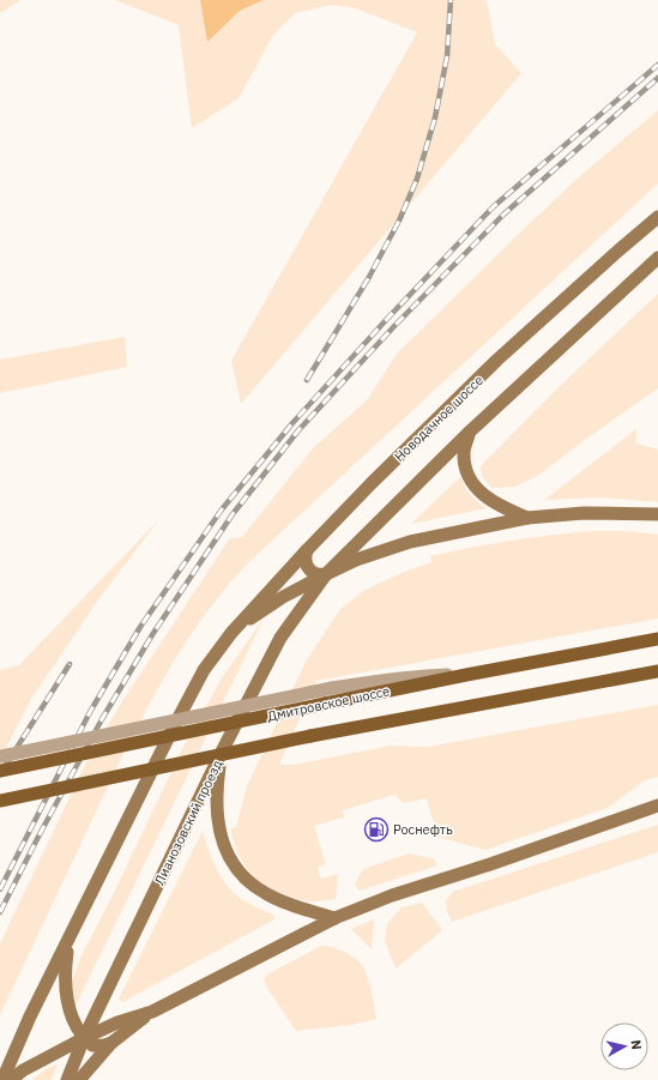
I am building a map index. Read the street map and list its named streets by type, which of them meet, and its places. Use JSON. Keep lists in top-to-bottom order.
{
  "streets": {
    "main road": ["Новодачное шоссе", "Дмитровское шоссе", "Лианозовский проезд"]
  },
  "places": {
    "fuel station": ["Роснефть"]
  },
  "north": "right"
}
